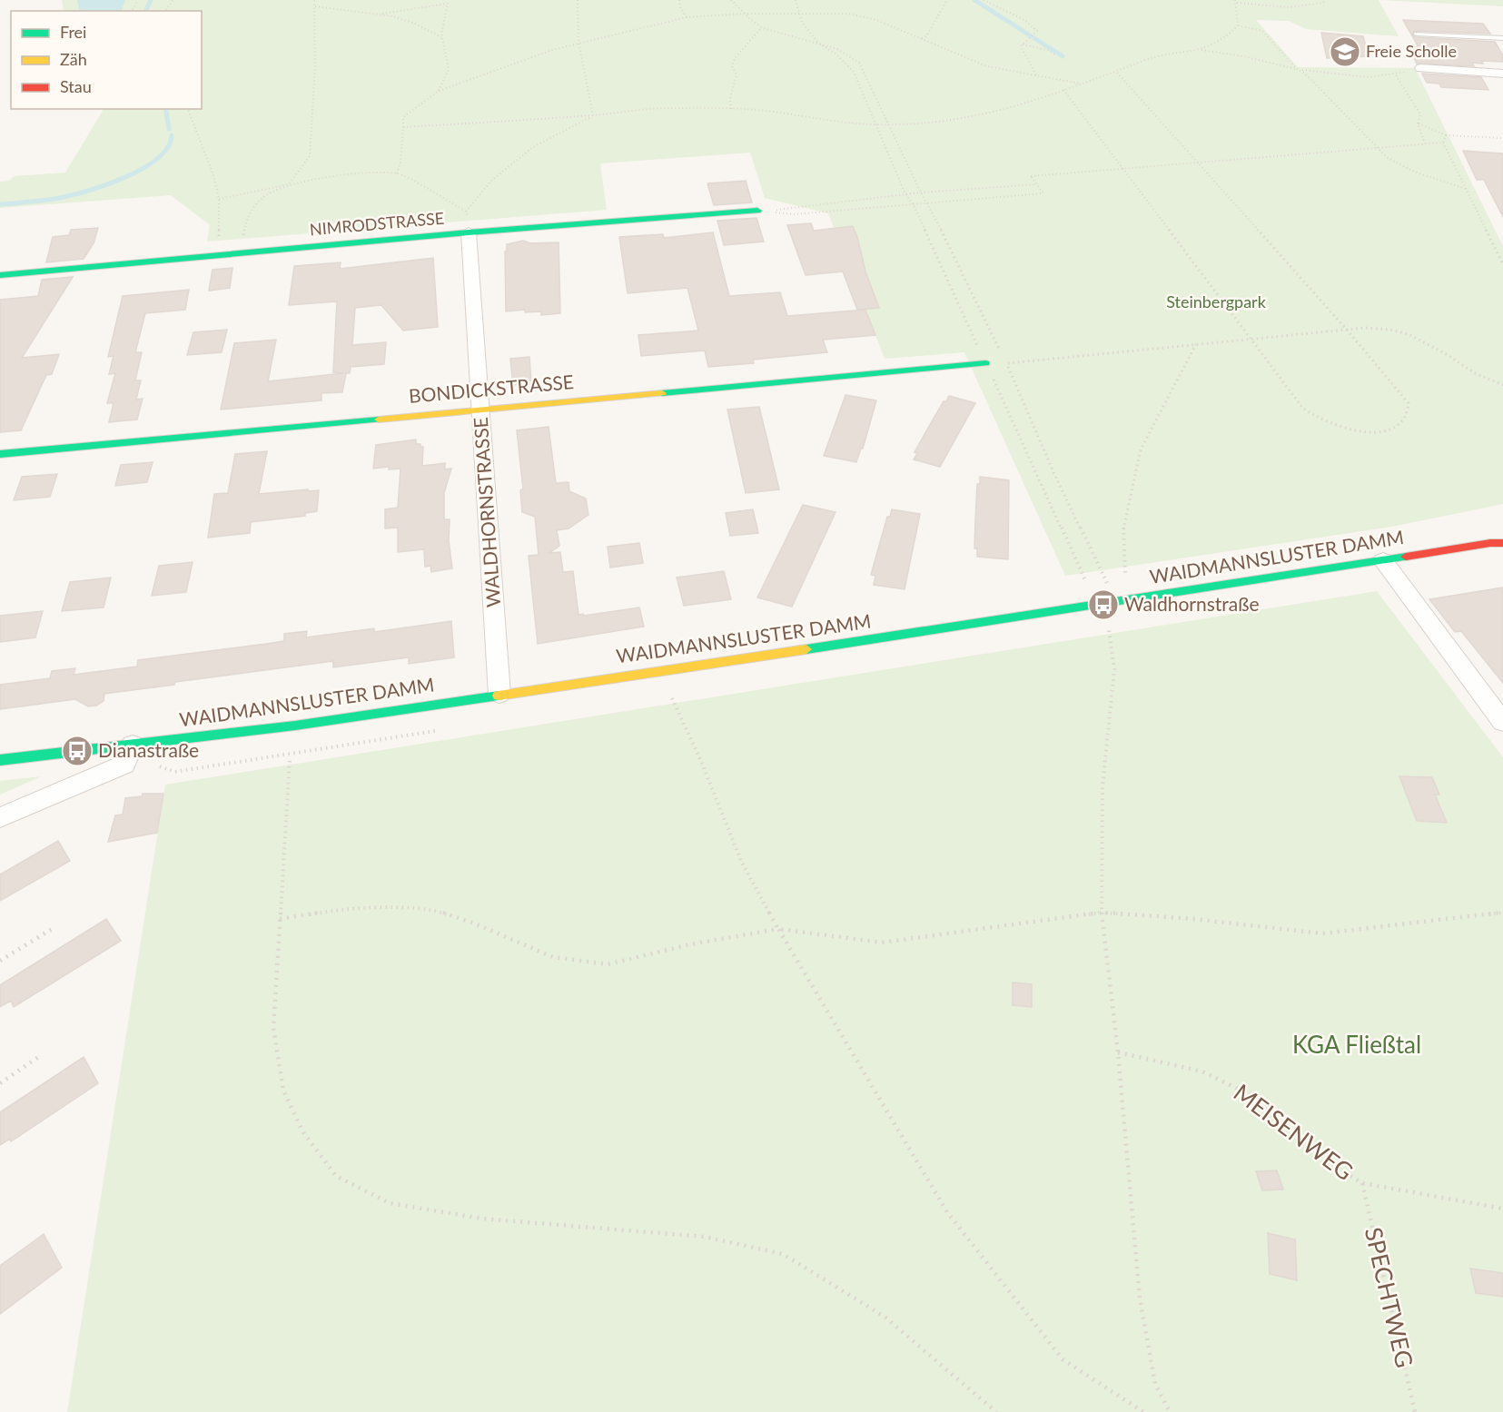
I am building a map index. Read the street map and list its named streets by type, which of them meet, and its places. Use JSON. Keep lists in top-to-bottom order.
{
  "streets": {
    "street": [
      "NIMRODSTRASSE",
      "BONDICKSTRASSE",
      "WALDHORNSTRASSE",
      "WAIDMANNSLUSTER DAMM"
    ],
    "path": ["MEISENWEG", "SPECHTWEG"]
  },
  "crossings": [
    ["NIMRODSTRASSE", "WALDHORNSTRASSE"],
    ["BONDICKSTRASSE", "WALDHORNSTRASSE"],
    ["WALDHORNSTRASSE", "WAIDMANNSLUSTER DAMM"],
    ["MEISENWEG", "SPECHTWEG"]
  ],
  "parks": ["Steinbergpark", "KGA Fließtal"],
  "places": {
    "school or university": ["Freie Scholle"],
    "bus stop": ["Waldhornstraße", "Dianastraße"]
  },
  "legend": ["Frei", "Zäh", "Stau"]
}
